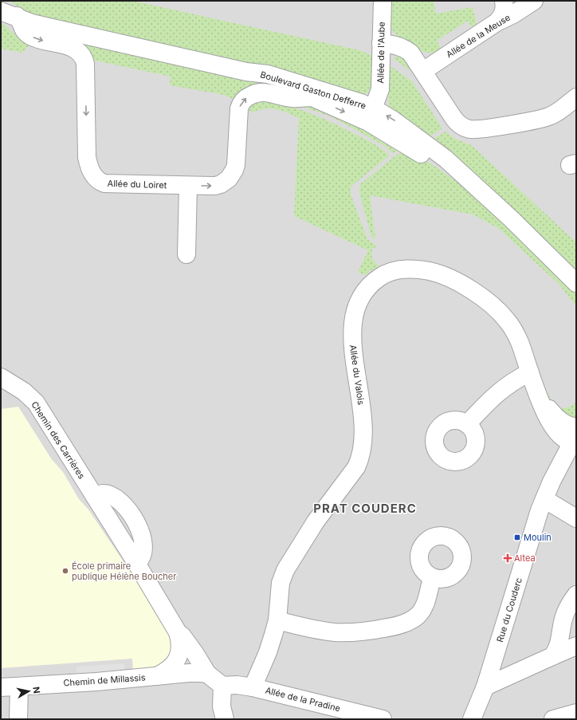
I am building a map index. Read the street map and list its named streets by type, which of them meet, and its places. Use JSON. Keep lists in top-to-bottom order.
{
  "streets": {
    "street": [
      "Allée de la Meuse",
      "Allée de l'Aube",
      "Boulevard Gaston Defferre",
      "Allée du Loiret",
      "Allée du Valois",
      "Chemin des Carrières",
      "Rue du Couderc",
      "Chemin de Millassis",
      "Allée de la Pradine"
    ]
  },
  "crossings": [
    ["Allée de l'Aube", "Boulevard Gaston Defferre"],
    ["Boulevard Gaston Defferre", "Allée du Loiret"],
    ["Allée du Valois", "Rue du Couderc"],
    ["Allée du Valois", "Allée de la Pradine"],
    ["Chemin des Carrières", "Chemin de Millassis"]
  ],
  "districts": ["PRAT COUDERC"],
  "places": {
    "transit": ["Moulin"],
    "health": ["Altea"],
    "other": ["École primaire publique Hélène Boucher"]
  },
  "north": "right"
}
